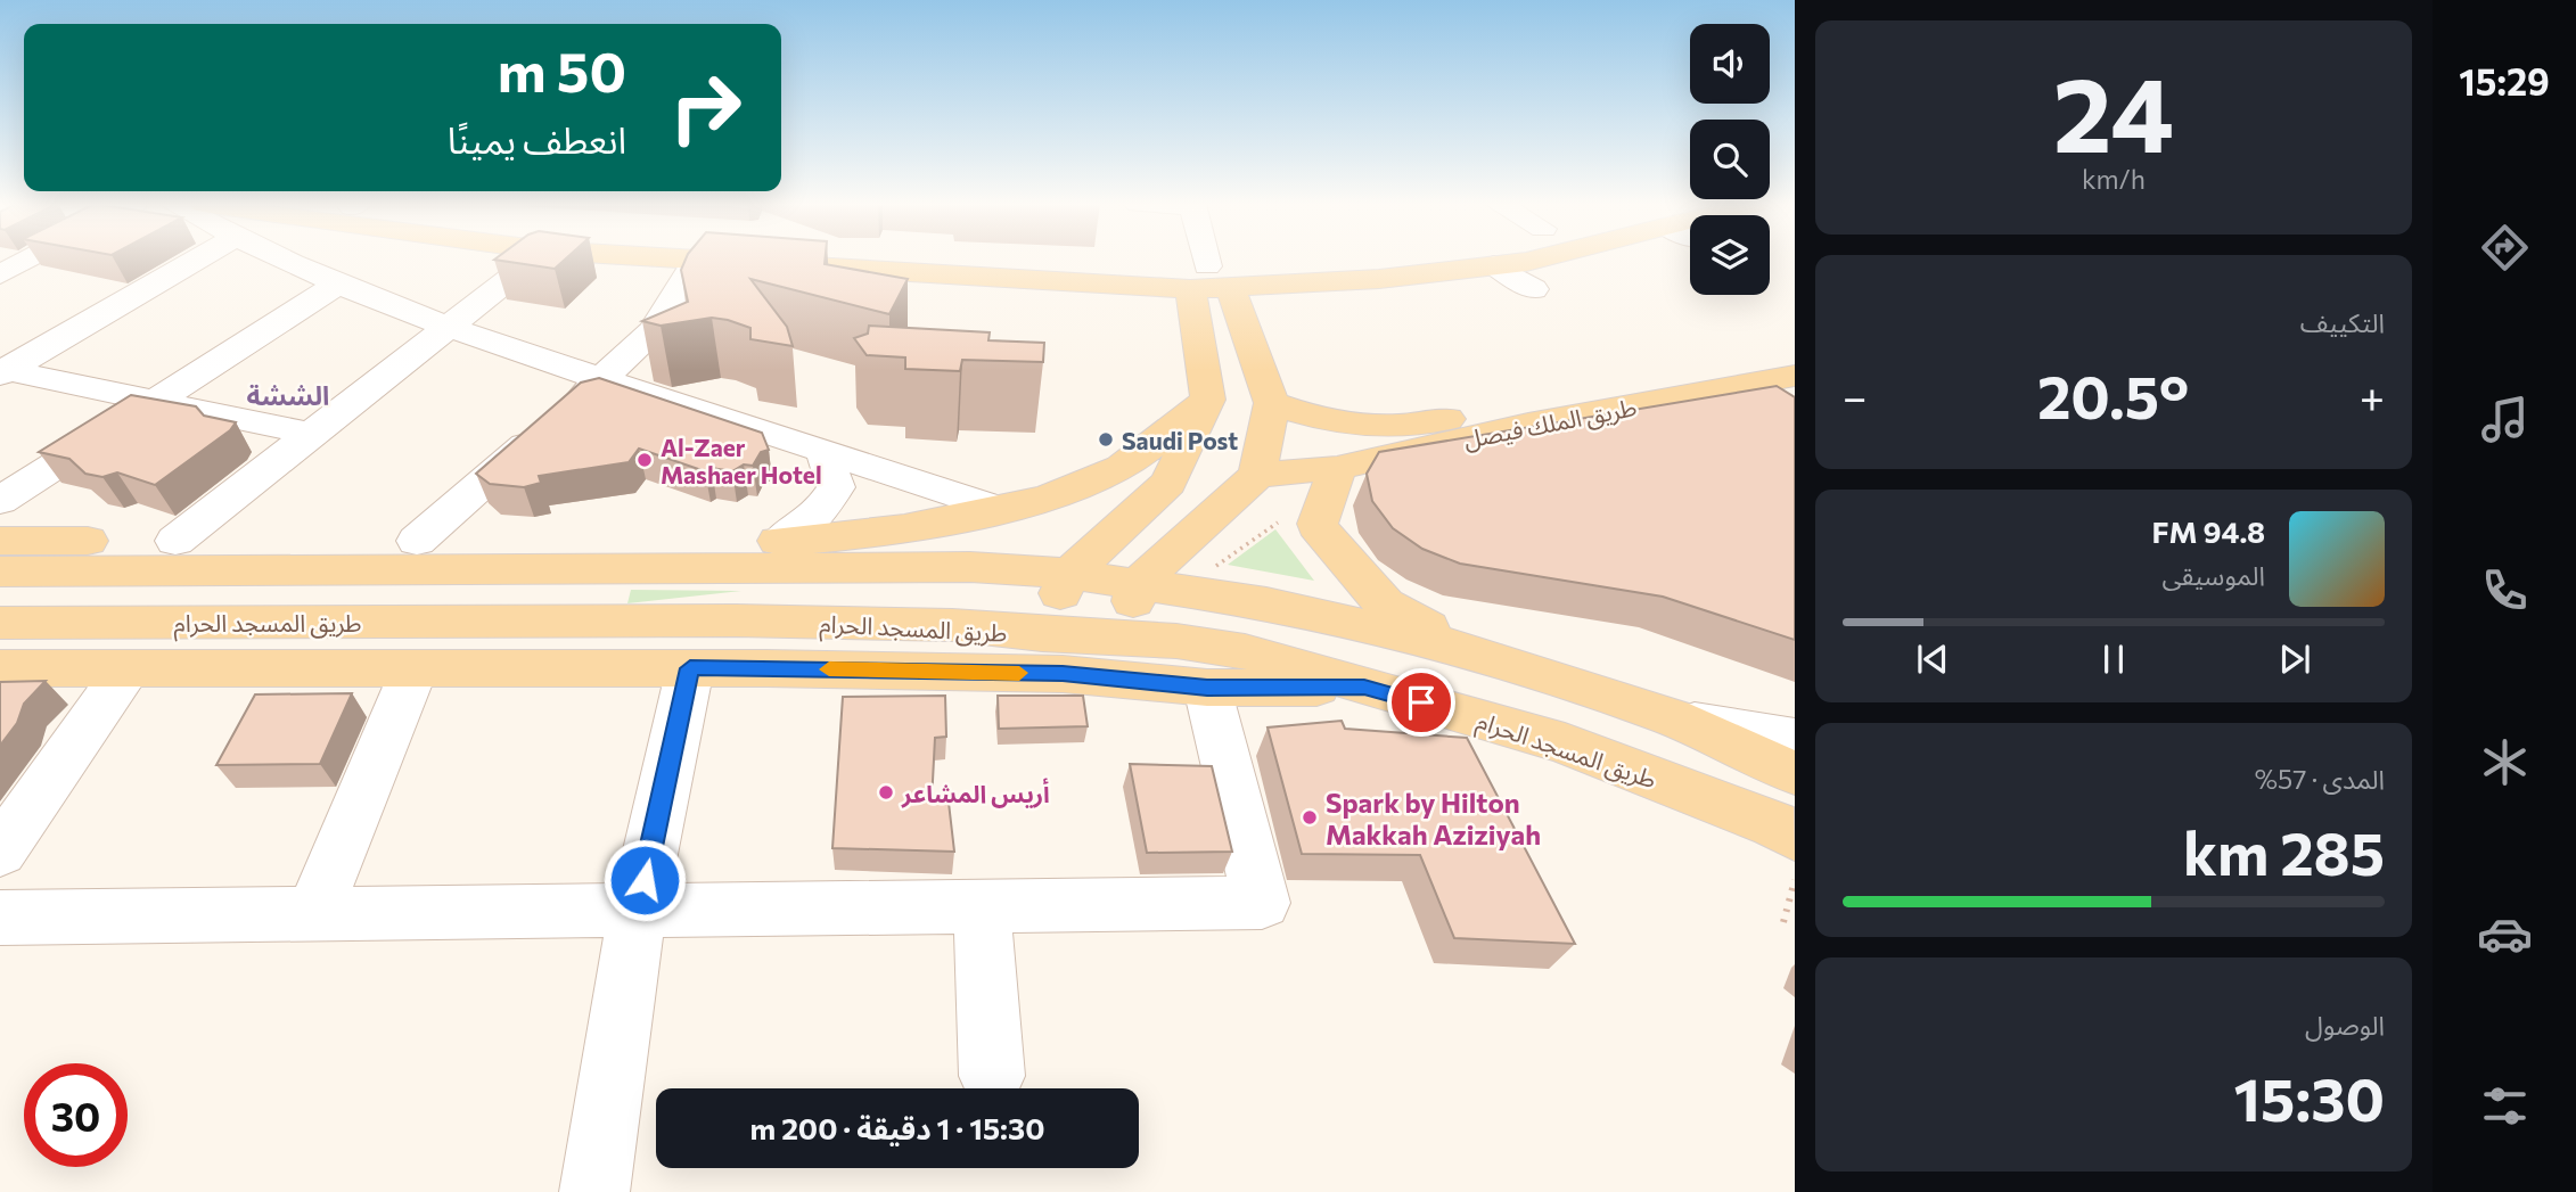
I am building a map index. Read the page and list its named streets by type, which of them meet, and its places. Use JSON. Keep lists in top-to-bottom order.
{
  "streets": {
    "main road": ["طريق الملك فيصل", "طريق المسجد الحرام"]
  },
  "districts": ["الششة"],
  "places": [
    "Saudi Post",
    "Al-Zaer Mashaer Hotel",
    "أريس المشاعر",
    "Spark by Hilton Makkah Aziziyah"
  ],
  "page": {
    "tabs": "15:29",
    "tile": [
      ["24", "km/h"],
      "التكييف",
      ["المدى · 57%", "285 km"],
      ["الوصول", "15:30"]
    ],
    "turn": ["50 m", "انعطف يمينًا"],
    "heat": ["−", "20.5°", "+"],
    "song": ["94.8 FM", "الموسيقى"],
    "limit": "30",
    "trip": "15:30 · 1 دقيقة · 200 m"
  }
}
